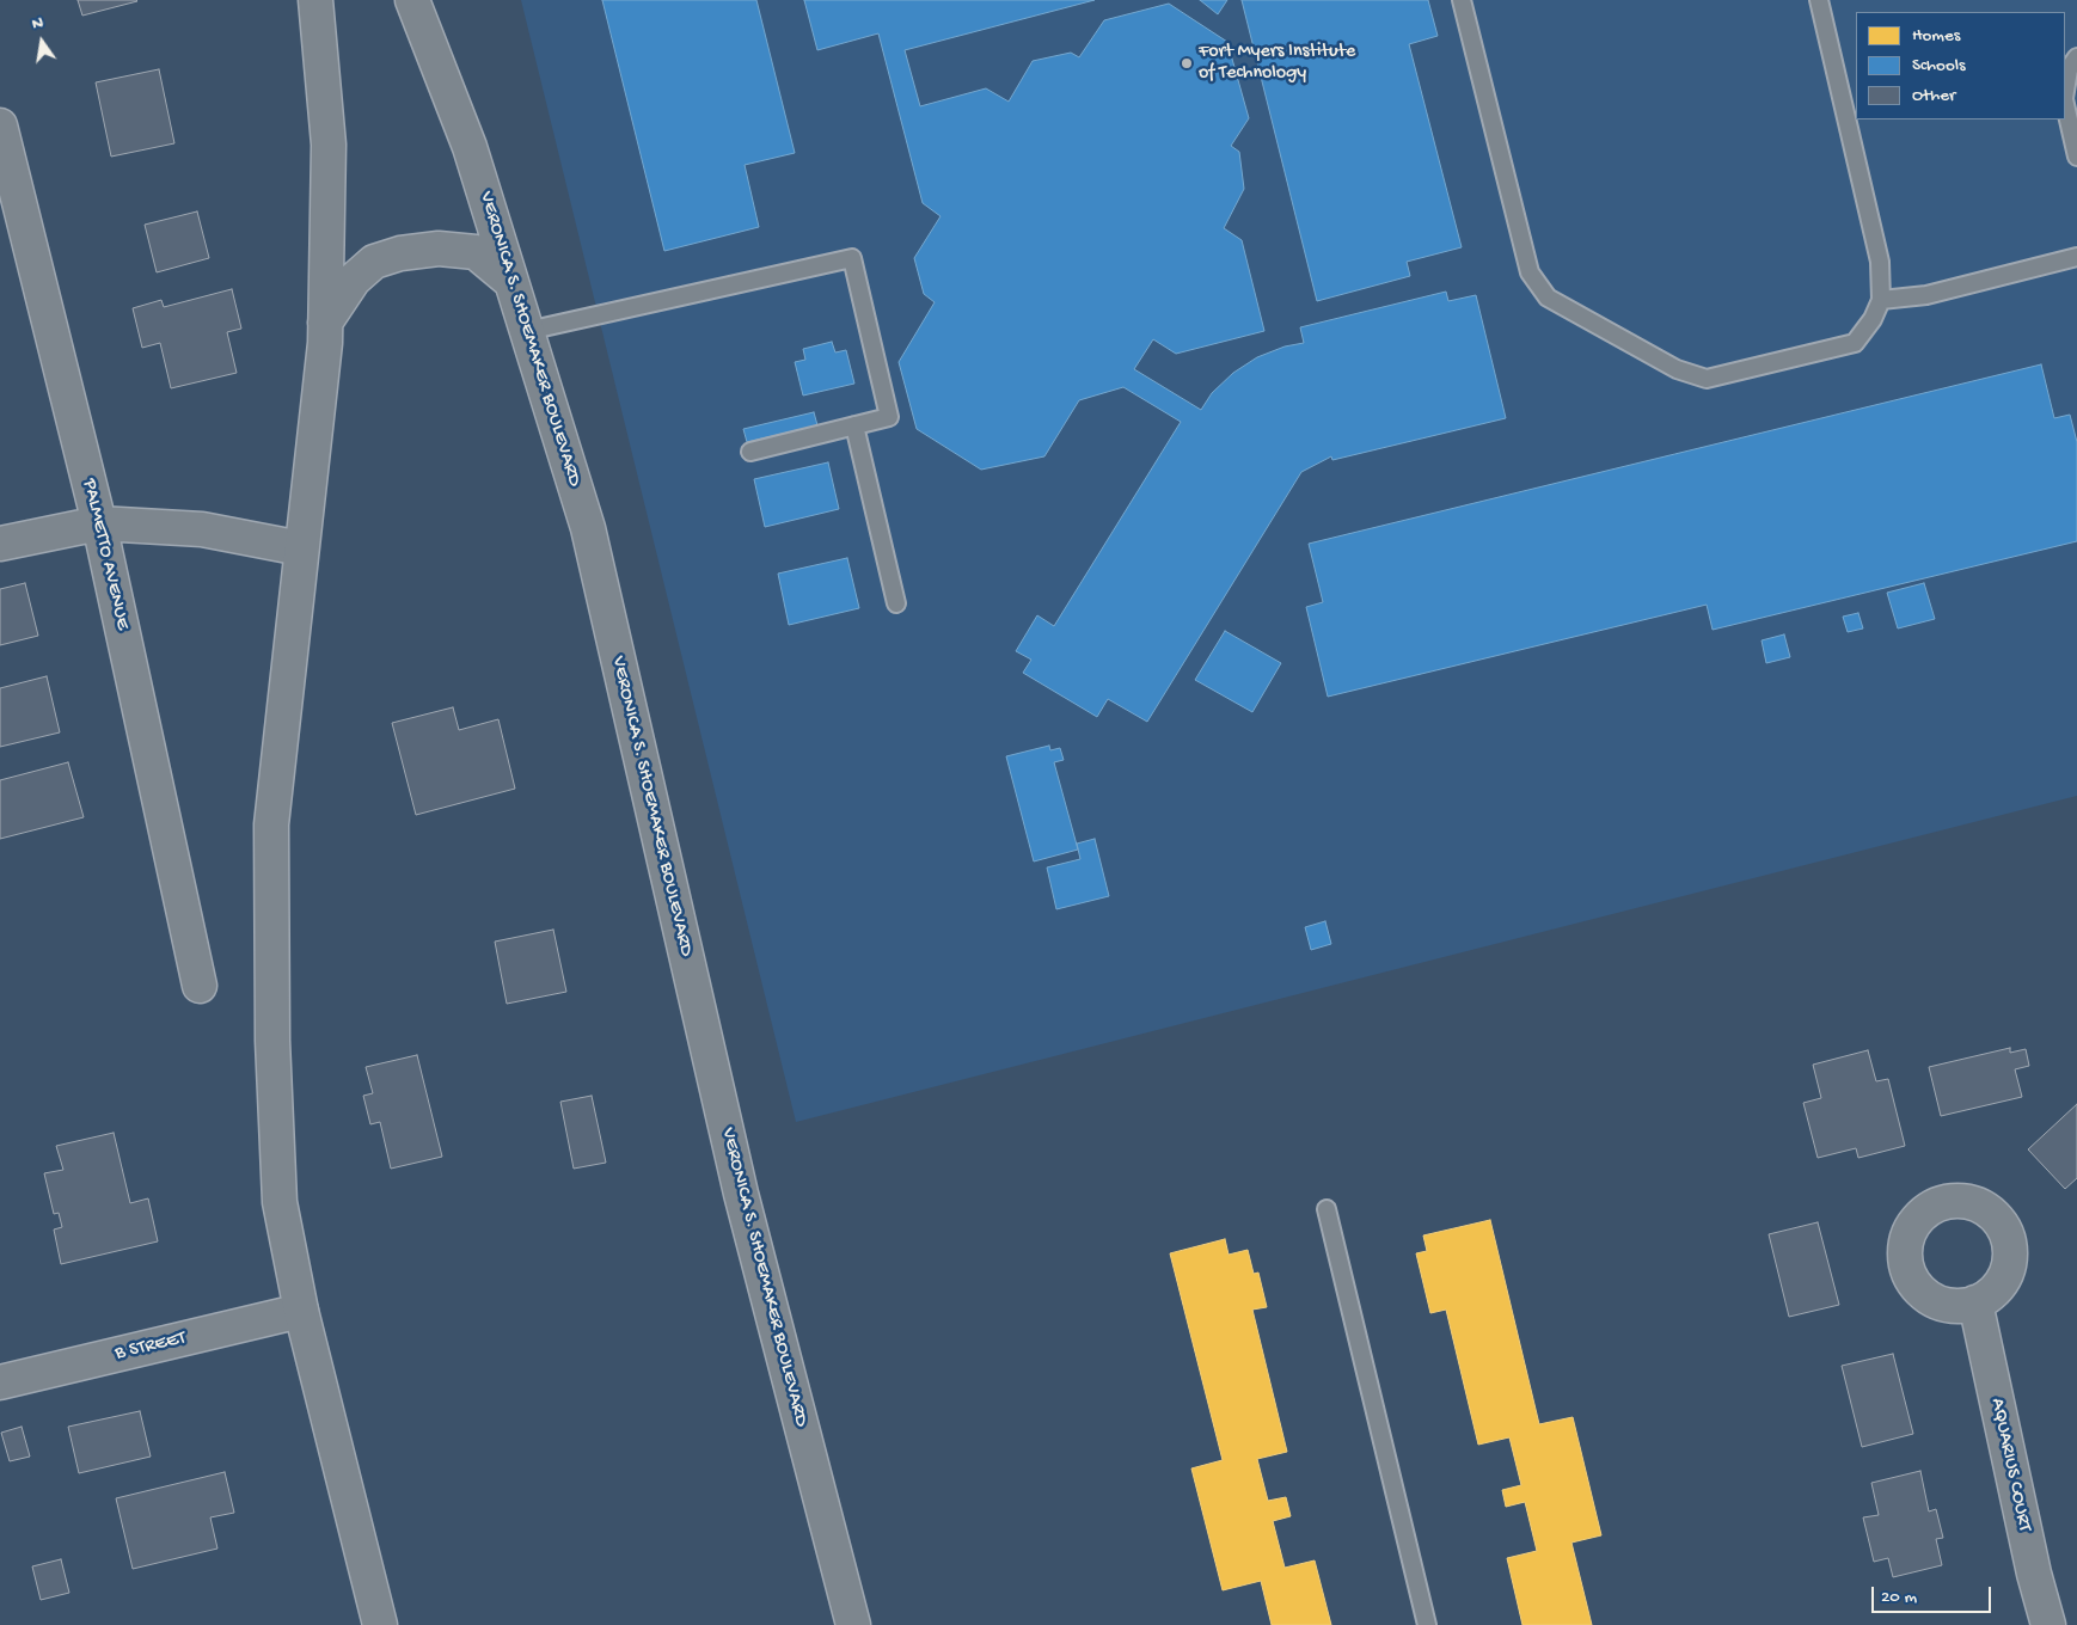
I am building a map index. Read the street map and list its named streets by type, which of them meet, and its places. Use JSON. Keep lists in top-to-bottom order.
{
  "streets": {
    "street": [
      "VERONICA S. SHOEMAKER BOULEVARD",
      "PALMETTO AVENUE",
      "B STREET",
      "AQUARIUS COURT"
    ]
  },
  "places": ["Fort Myers Institute of Technology"],
  "legend": ["Homes", "Schools", "Other"],
  "scale_bar": "20 m",
  "north": "top"
}
